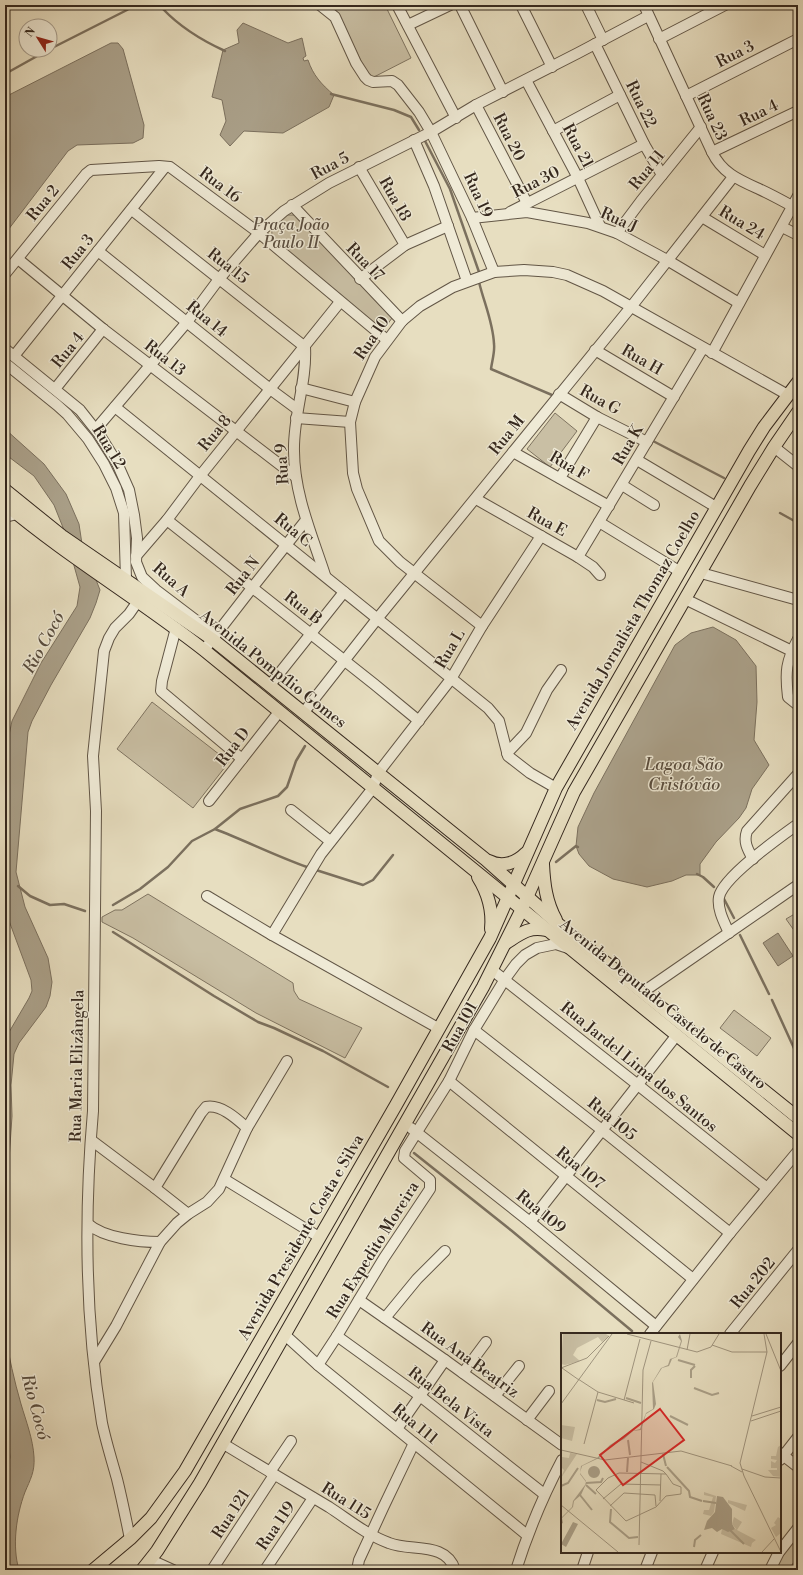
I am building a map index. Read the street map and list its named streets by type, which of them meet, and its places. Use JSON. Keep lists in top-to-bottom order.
{
  "streets": {
    "main road": [
      "Avenida Jornalista Thomaz Coelho",
      "Avenida Pompílio Gomes",
      "Avenida Deputado Castelo de Castro",
      "Avenida Presidente Costa e Silva"
    ],
    "street": [
      "Rua 3",
      "Rua 22",
      "Rua 4",
      "Rua 23",
      "Rua 20",
      "Rua 21",
      "Rua 5",
      "Rua 11",
      "Rua 30",
      "Rua 16",
      "Rua 19",
      "Rua 18",
      "Rua 2",
      "Rua J",
      "Rua 24",
      "Rua 17",
      "Rua 15",
      "Rua 14",
      "Rua 10",
      "Rua 13",
      "Rua H",
      "Rua G",
      "Rua 8",
      "Rua M",
      "Rua K",
      "Rua 12",
      "Rua 9",
      "Rua F",
      "Rua E",
      "Rua C",
      "Rua N",
      "Rua A",
      "Rua B",
      "Rua L",
      "Rua D",
      "Rua 101",
      "Rua Maria Elizângela",
      "Rua Jardel Lima dos Santos",
      "Rua 105",
      "Rua 107",
      "Rua 109",
      "Rua Expedito Moreira",
      "Rua 202",
      "Rua Ana Beatriz",
      "Rua Bela Vista",
      "Rua 111",
      "Rua 115",
      "Rua 121",
      "Rua 119"
    ]
  },
  "crossings": [
    ["Rua 3", "Rua 23"],
    ["Rua 3", "Rua 16"],
    ["Rua 3", "Rua 15"],
    ["Rua 3", "Rua 14"],
    ["Rua 3", "Rua 13"],
    ["Rua 3", "Rua 12"],
    ["Rua 22", "Rua 5"],
    ["Rua 22", "Rua 11"],
    ["Rua 22", "Rua 30"],
    ["Rua 4", "Rua 23"],
    ["Rua 4", "Rua 13"],
    ["Rua 4", "Rua 12"],
    ["Rua 23", "Rua 5"],
    ["Rua 23", "Rua 11"],
    ["Rua 23", "Rua M"],
    ["Rua 23", "Rua K"],
    ["Rua 20", "Rua 5"],
    ["Rua 20", "Rua 30"],
    ["Rua 21", "Rua 5"],
    ["Rua 21", "Rua 30"],
    ["Rua 21", "Rua J"],
    ["Rua 5", "Rua 16"],
    ["Rua 5", "Rua 19"],
    ["Rua 5", "Rua 18"],
    ["Rua 5", "Rua 17"],
    ["Rua 5", "Rua 15"],
    ["Rua 5", "Rua 14"],
    ["Rua 5", "Rua 13"],
    ["Rua 5", "Rua 12"],
    ["Rua 5", "Rua C"],
    ["Rua 11", "Rua J"],
    ["Rua 30", "Rua J"],
    ["Rua 16", "Rua 2"],
    ["Rua 16", "Rua 10"],
    ["Rua 16", "Rua 8"],
    ["Rua 19", "Rua J"],
    ["Rua 19", "Rua 10"],
    ["Rua 2", "Rua 13"],
    ["Rua J", "Rua M"],
    ["Rua J", "Rua K"],
    ["Rua 24", "Rua M"],
    ["Rua 24", "Rua K"],
    ["Rua 17", "Rua 10"],
    ["Rua 15", "Rua 8"],
    ["Rua 15", "Rua 9"],
    ["Rua 14", "Rua 8"],
    ["Rua 14", "Rua 9"],
    ["Rua 10", "Rua M"],
    ["Rua 10", "Rua K"],
    ["Rua 10", "Avenida Jornalista Thomaz Coelho"],
    ["Rua 13", "Rua 8"],
    ["Rua 13", "Rua 9"],
    ["Rua H", "Rua M"],
    ["Rua H", "Rua K"],
    ["Rua G", "Rua M"],
    ["Rua G", "Rua K"],
    ["Rua 8", "Rua 12"],
    ["Rua 8", "Rua 9"],
    ["Rua 8", "Rua C"],
    ["Rua 8", "Rua A"],
    ["Rua 8", "Rua B"],
    ["Rua M", "Rua F"],
    ["Rua M", "Rua E"],
    ["Rua M", "Rua C"],
    ["Rua M", "Rua B"],
    ["Rua M", "Avenida Pompílio Gomes"],
    ["Rua K", "Rua F"],
    ["Rua K", "Rua E"],
    ["Rua 12", "Rua A"],
    ["Rua 12", "Avenida Pompílio Gomes"],
    ["Rua 9", "Rua C"],
    ["Rua 9", "Rua N"],
    ["Rua E", "Rua L"],
    ["Rua C", "Rua N"],
    ["Rua C", "Rua L"],
    ["Rua N", "Rua A"],
    ["Rua N", "Rua B"],
    ["Rua N", "Avenida Pompílio Gomes"],
    ["Rua A", "Avenida Pompílio Gomes"],
    ["Rua B", "Rua L"],
    ["Avenida Jornalista Thomaz Coelho", "Avenida Pompílio Gomes"],
    ["Avenida Jornalista Thomaz Coelho", "Avenida Deputado Castelo de Castro"],
    ["Avenida Jornalista Thomaz Coelho", "Avenida Presidente Costa e Silva"],
    ["Rua L", "Avenida Pompílio Gomes"],
    ["Avenida Pompílio Gomes", "Rua D"],
    ["Avenida Pompílio Gomes", "Avenida Deputado Castelo de Castro"],
    ["Avenida Pompílio Gomes", "Rua Maria Elizângela"],
    ["Avenida Pompílio Gomes", "Avenida Presidente Costa e Silva"],
    ["Avenida Deputado Castelo de Castro", "Rua 101"],
    ["Avenida Deputado Castelo de Castro", "Avenida Presidente Costa e Silva"],
    ["Rua 101", "Rua Jardel Lima dos Santos"],
    ["Rua 101", "Rua 105"],
    ["Rua 101", "Rua 107"],
    ["Rua 101", "Rua 109"],
    ["Rua 101", "Rua Expedito Moreira"],
    ["Rua Maria Elizângela", "Avenida Presidente Costa e Silva"],
    ["Rua Jardel Lima dos Santos", "Avenida Presidente Costa e Silva"],
    ["Rua 109", "Avenida Presidente Costa e Silva"],
    ["Avenida Presidente Costa e Silva", "Rua 111"],
    ["Avenida Presidente Costa e Silva", "Rua 115"],
    ["Rua Expedito Moreira", "Rua Ana Beatriz"],
    ["Rua Expedito Moreira", "Rua Bela Vista"],
    ["Rua Expedito Moreira", "Rua 111"],
    ["Rua 115", "Rua 121"],
    ["Rua 115", "Rua 119"]
  ],
  "water": ["Rio Cocó", "Lagoa São Cristóvão"],
  "parks": ["Praça João Paulo II"],
  "north": "top left"
}
